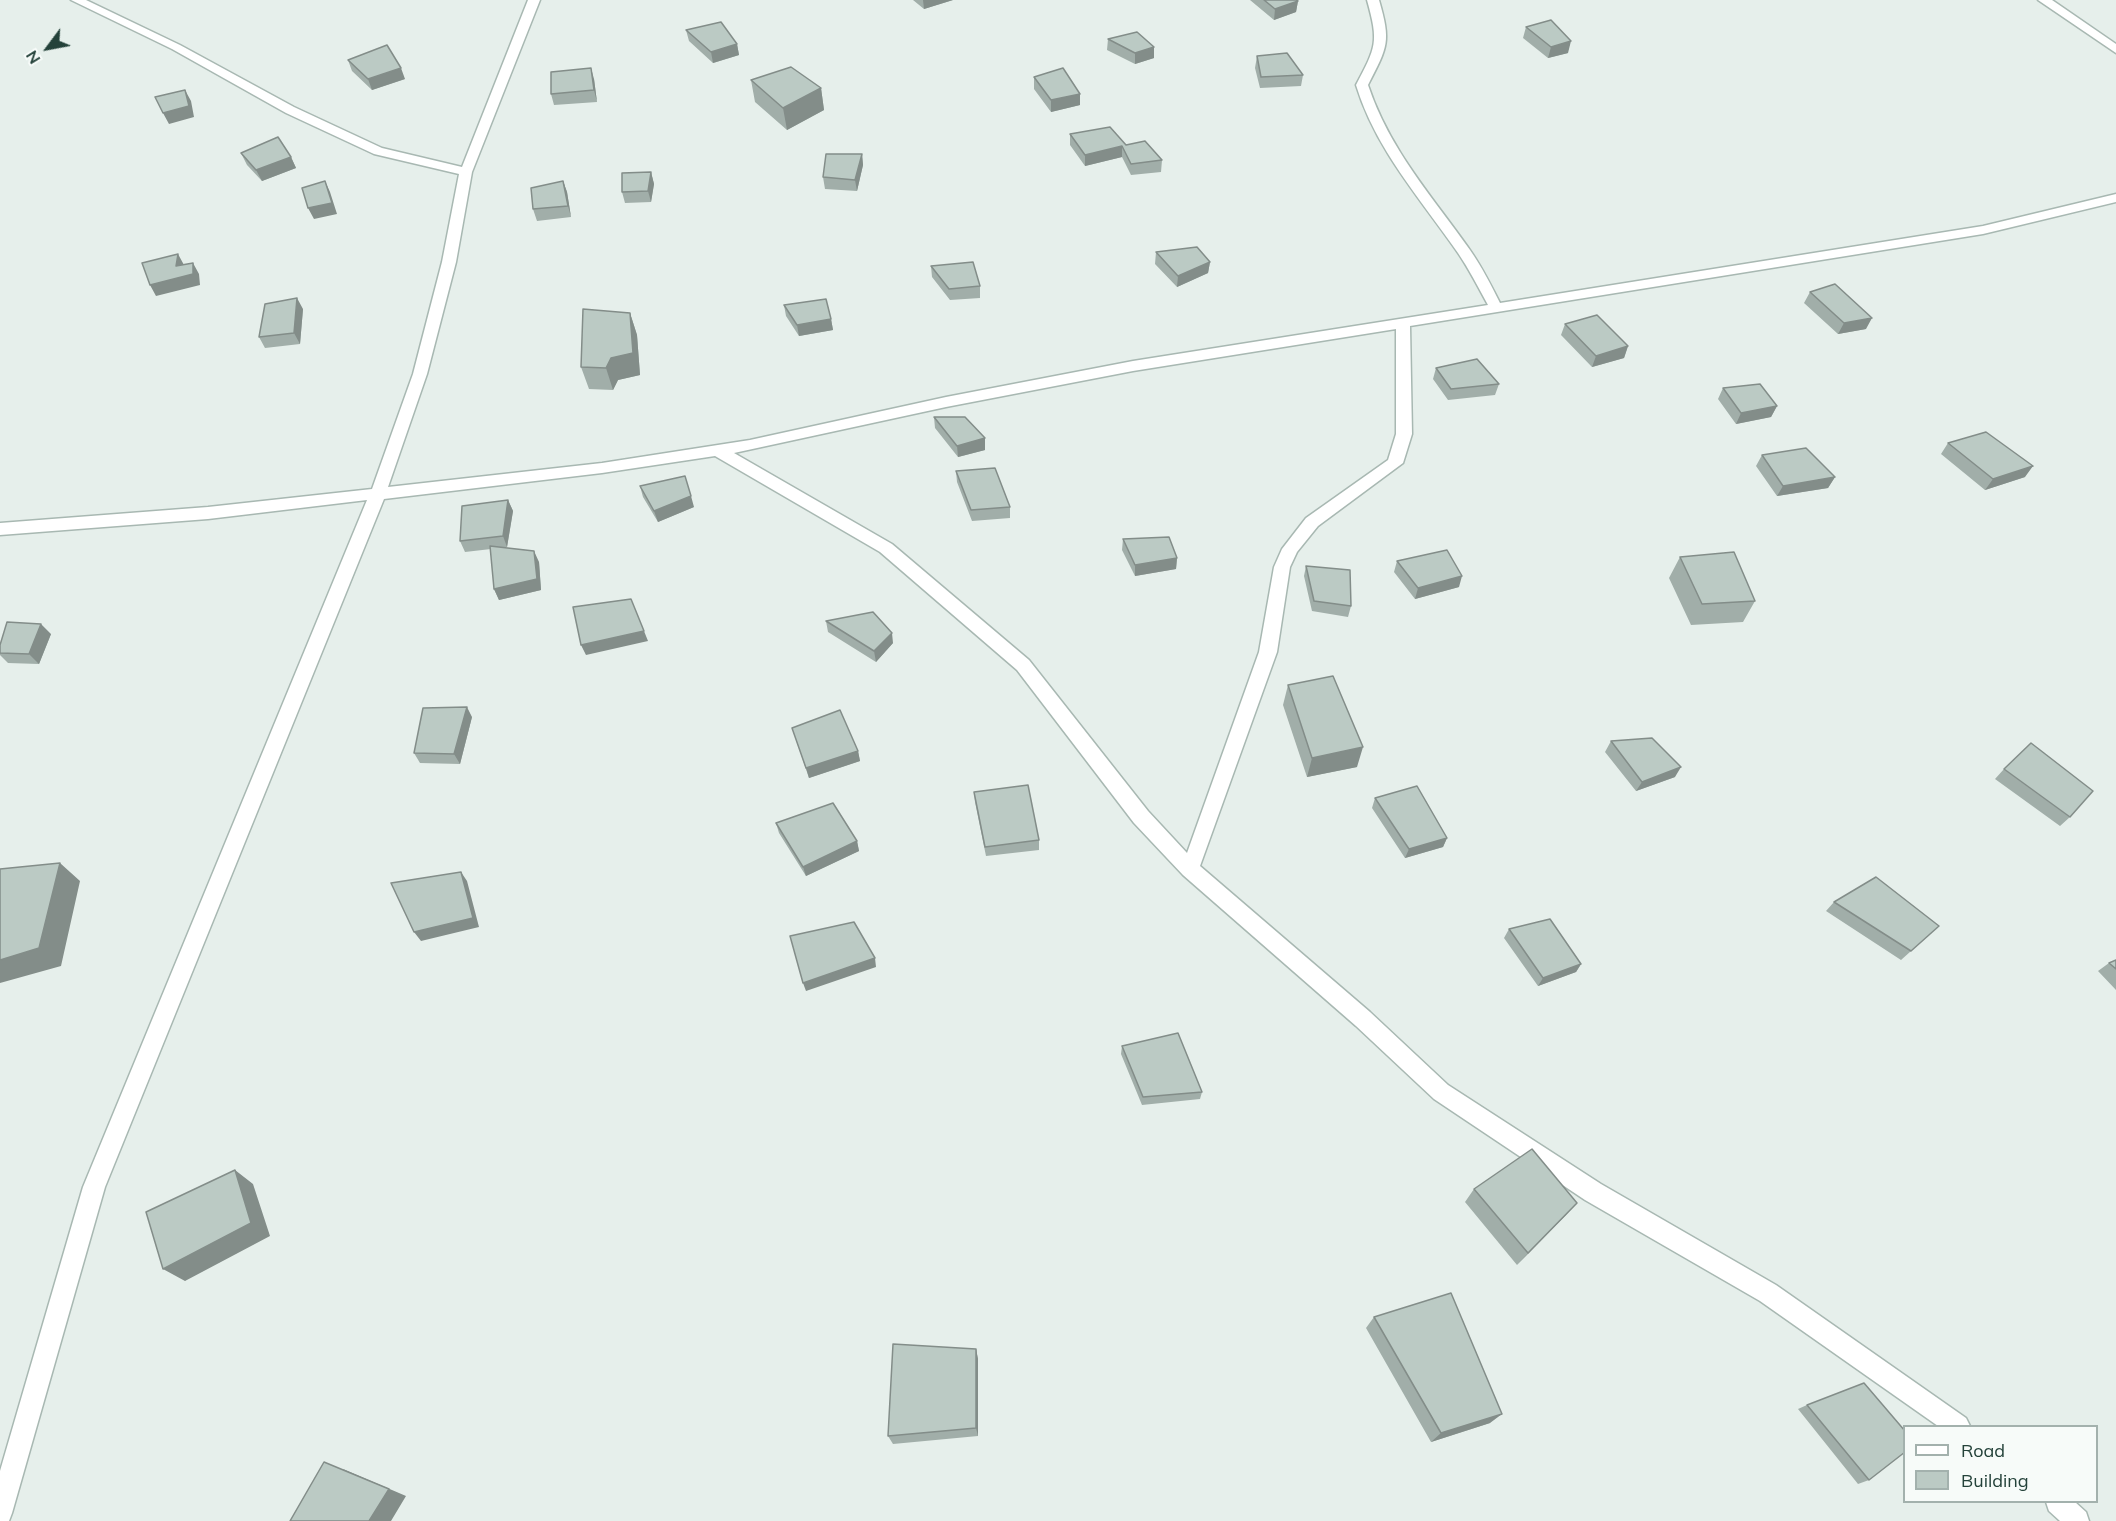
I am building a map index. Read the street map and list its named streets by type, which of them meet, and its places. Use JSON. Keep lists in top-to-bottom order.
{
  "legend": ["Road", "Building"],
  "north": "bottom left"
}
